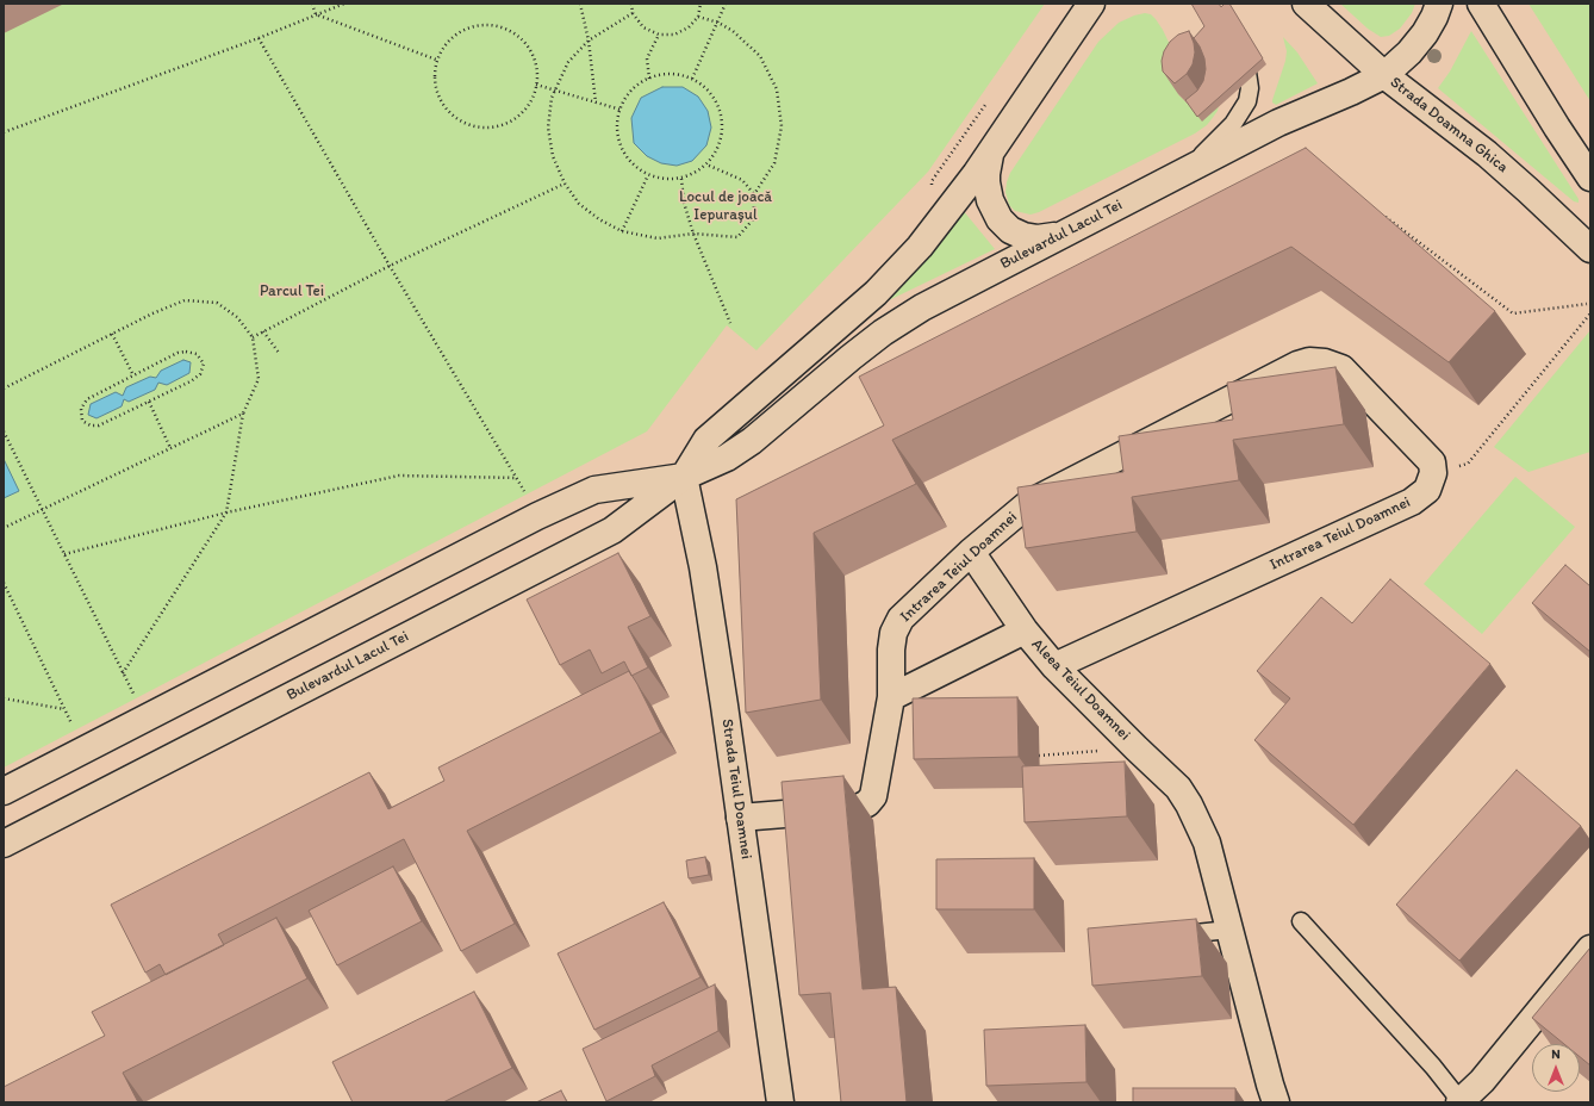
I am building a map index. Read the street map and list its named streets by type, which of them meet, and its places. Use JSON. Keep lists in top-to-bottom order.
{
  "streets": {
    "main road": [
      "Strada Doamna Ghica",
      "Bulevardul Lacul Tei",
      "Intrarea Teiul Doamnei",
      "Aleea Teiul Doamnei",
      "Strada Teiul Doamnei"
    ]
  },
  "crossings": [
    ["Strada Doamna Ghica", "Bulevardul Lacul Tei"],
    ["Bulevardul Lacul Tei", "Strada Teiul Doamnei"],
    ["Intrarea Teiul Doamnei", "Aleea Teiul Doamnei"]
  ],
  "parks": ["Locul de joacă Iepurașul", "Parcul Tei"],
  "north": "top"
}
